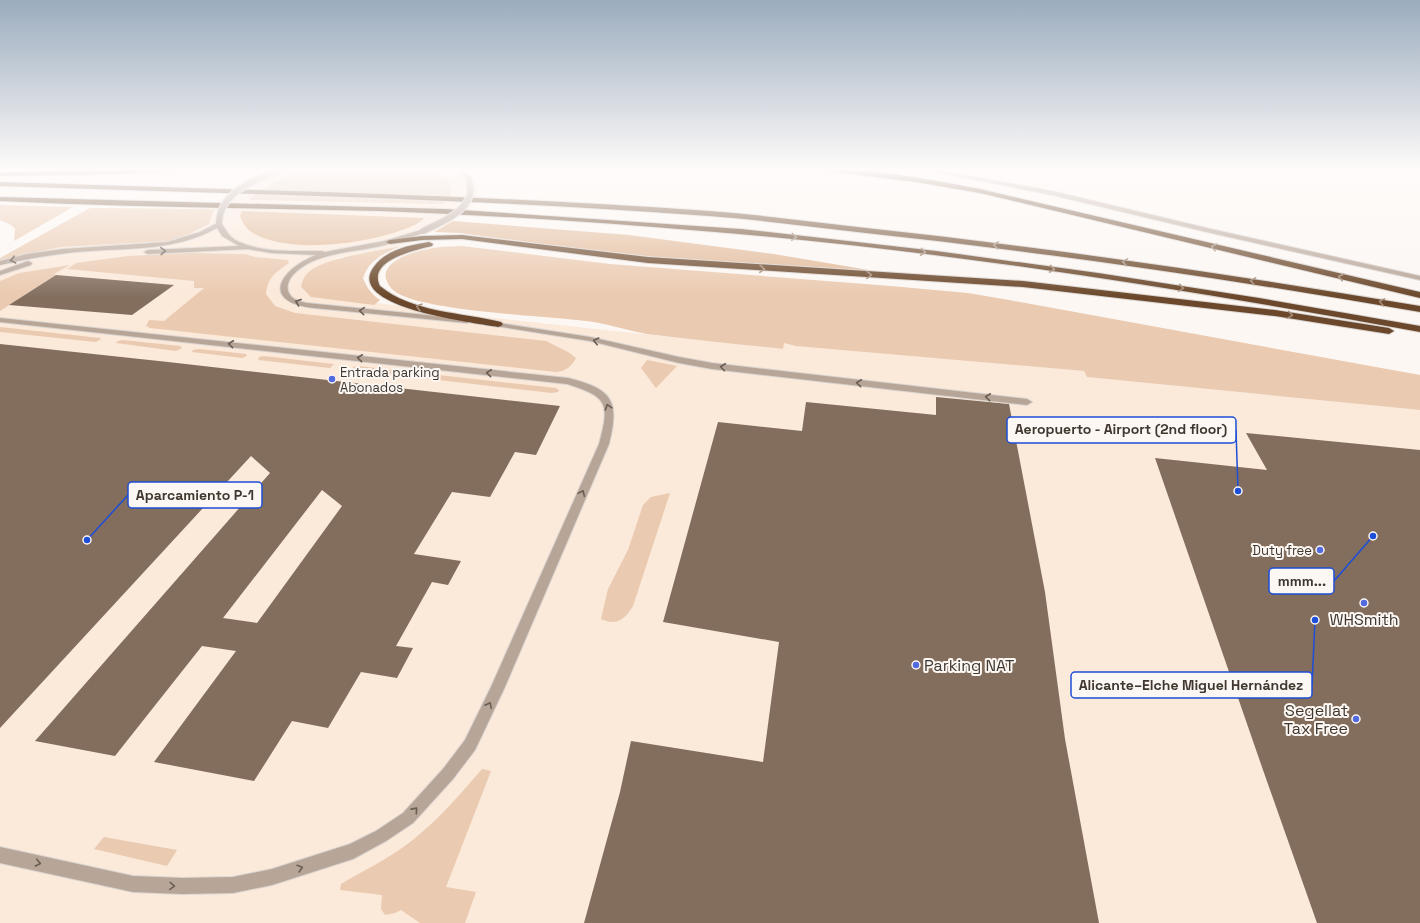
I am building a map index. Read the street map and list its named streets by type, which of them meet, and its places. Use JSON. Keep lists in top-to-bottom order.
{
  "places": [
    "Entrada parking Abonados",
    "Aeropuerto - Airport (2nd floor)",
    "mmm...",
    "Aparcamiento P-1",
    "Duty free",
    "WHSmith",
    "Alicante–Elche Miguel Hernández",
    "Parking NAT",
    "Segellat Tax Free"
  ]
}
